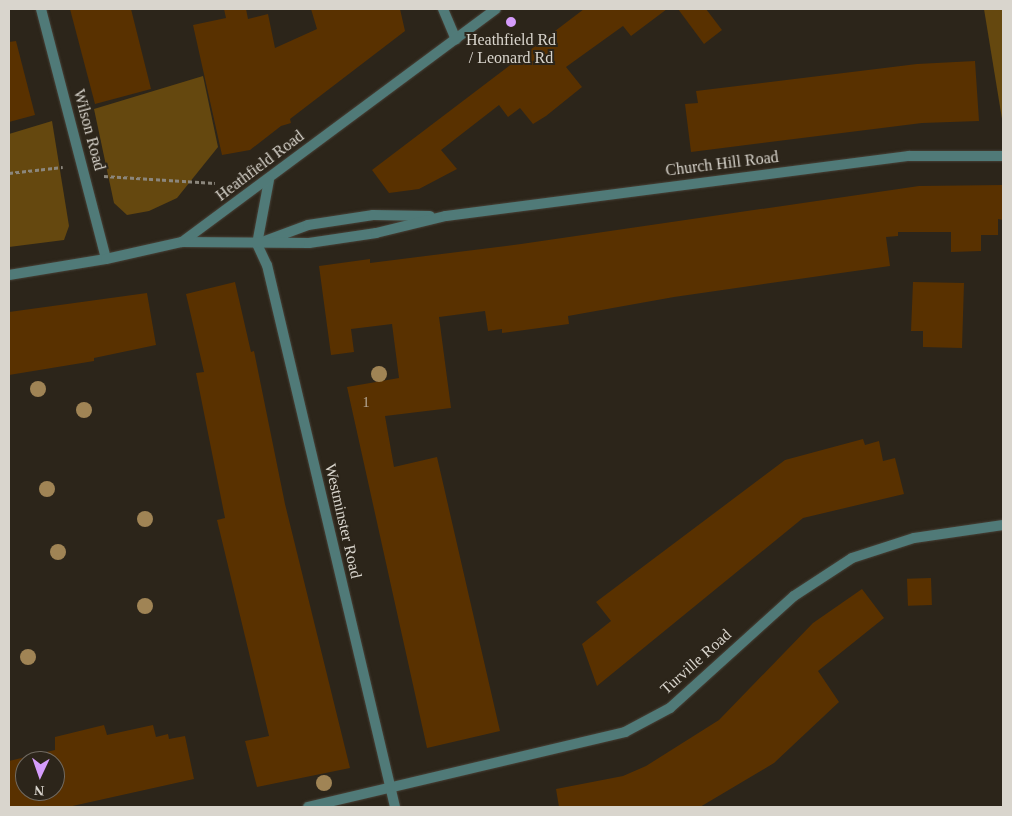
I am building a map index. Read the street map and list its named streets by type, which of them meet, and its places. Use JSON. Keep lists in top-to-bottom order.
{
  "streets": {
    "street": [
      "Wilson Road",
      "Church Hill Road",
      "Heathfield Road",
      "Westminster Road",
      "Turville Road"
    ]
  },
  "crossings": [
    ["Wilson Road", "Heathfield Road"],
    ["Church Hill Road", "Westminster Road"],
    ["Westminster Road", "Turville Road"]
  ],
  "places": ["Heathfield Rd / Leonard Rd"],
  "house_numbers": ["1"],
  "north": "bottom"
}
